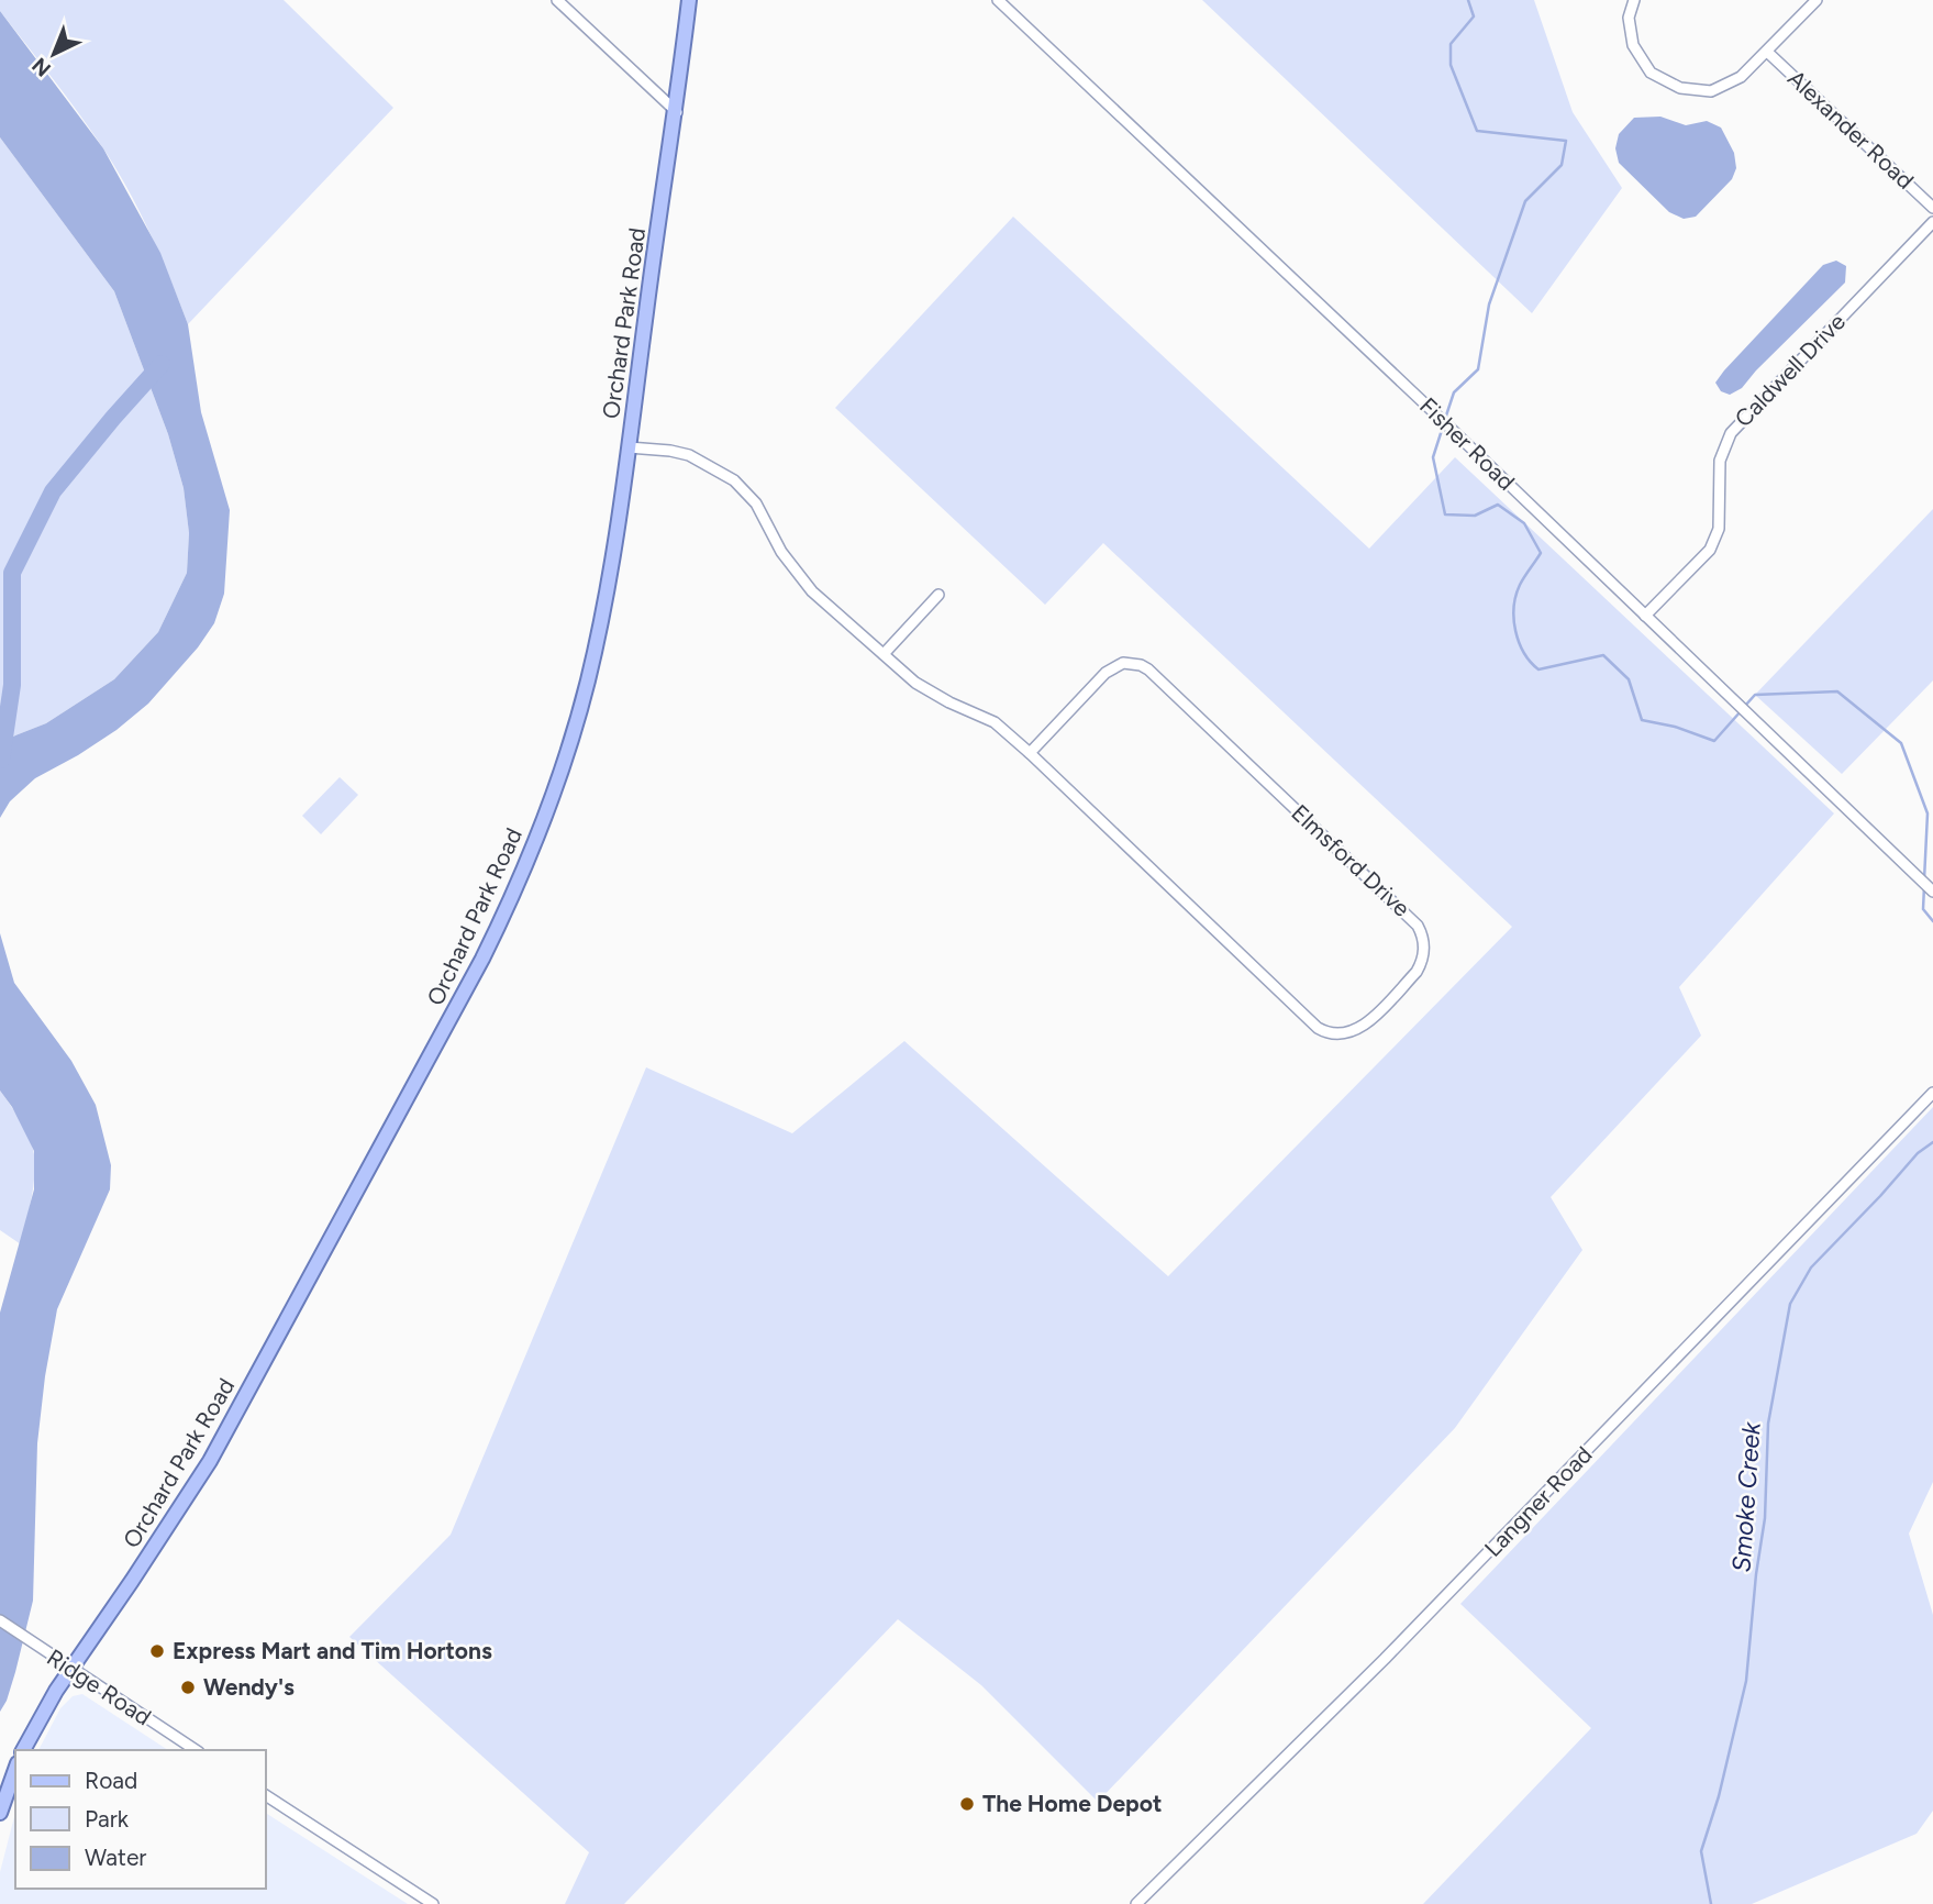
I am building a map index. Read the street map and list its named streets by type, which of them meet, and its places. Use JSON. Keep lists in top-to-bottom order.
{
  "streets": {
    "main road": ["Orchard Park Road"],
    "street": [
      "Alexander Road",
      "Caldwell Drive",
      "Fisher Road",
      "Elmsford Drive",
      "Langner Road",
      "Ridge Road"
    ]
  },
  "crossings": [
    ["Orchard Park Road", "Elmsford Drive"],
    ["Orchard Park Road", "Ridge Road"],
    ["Caldwell Drive", "Fisher Road"]
  ],
  "water": ["Smoke Creek"],
  "places": ["Express Mart and Tim Hortons", "Wendy's", "The Home Depot"],
  "legend": ["Road", "Park", "Water"],
  "north": "bottom left"
}
